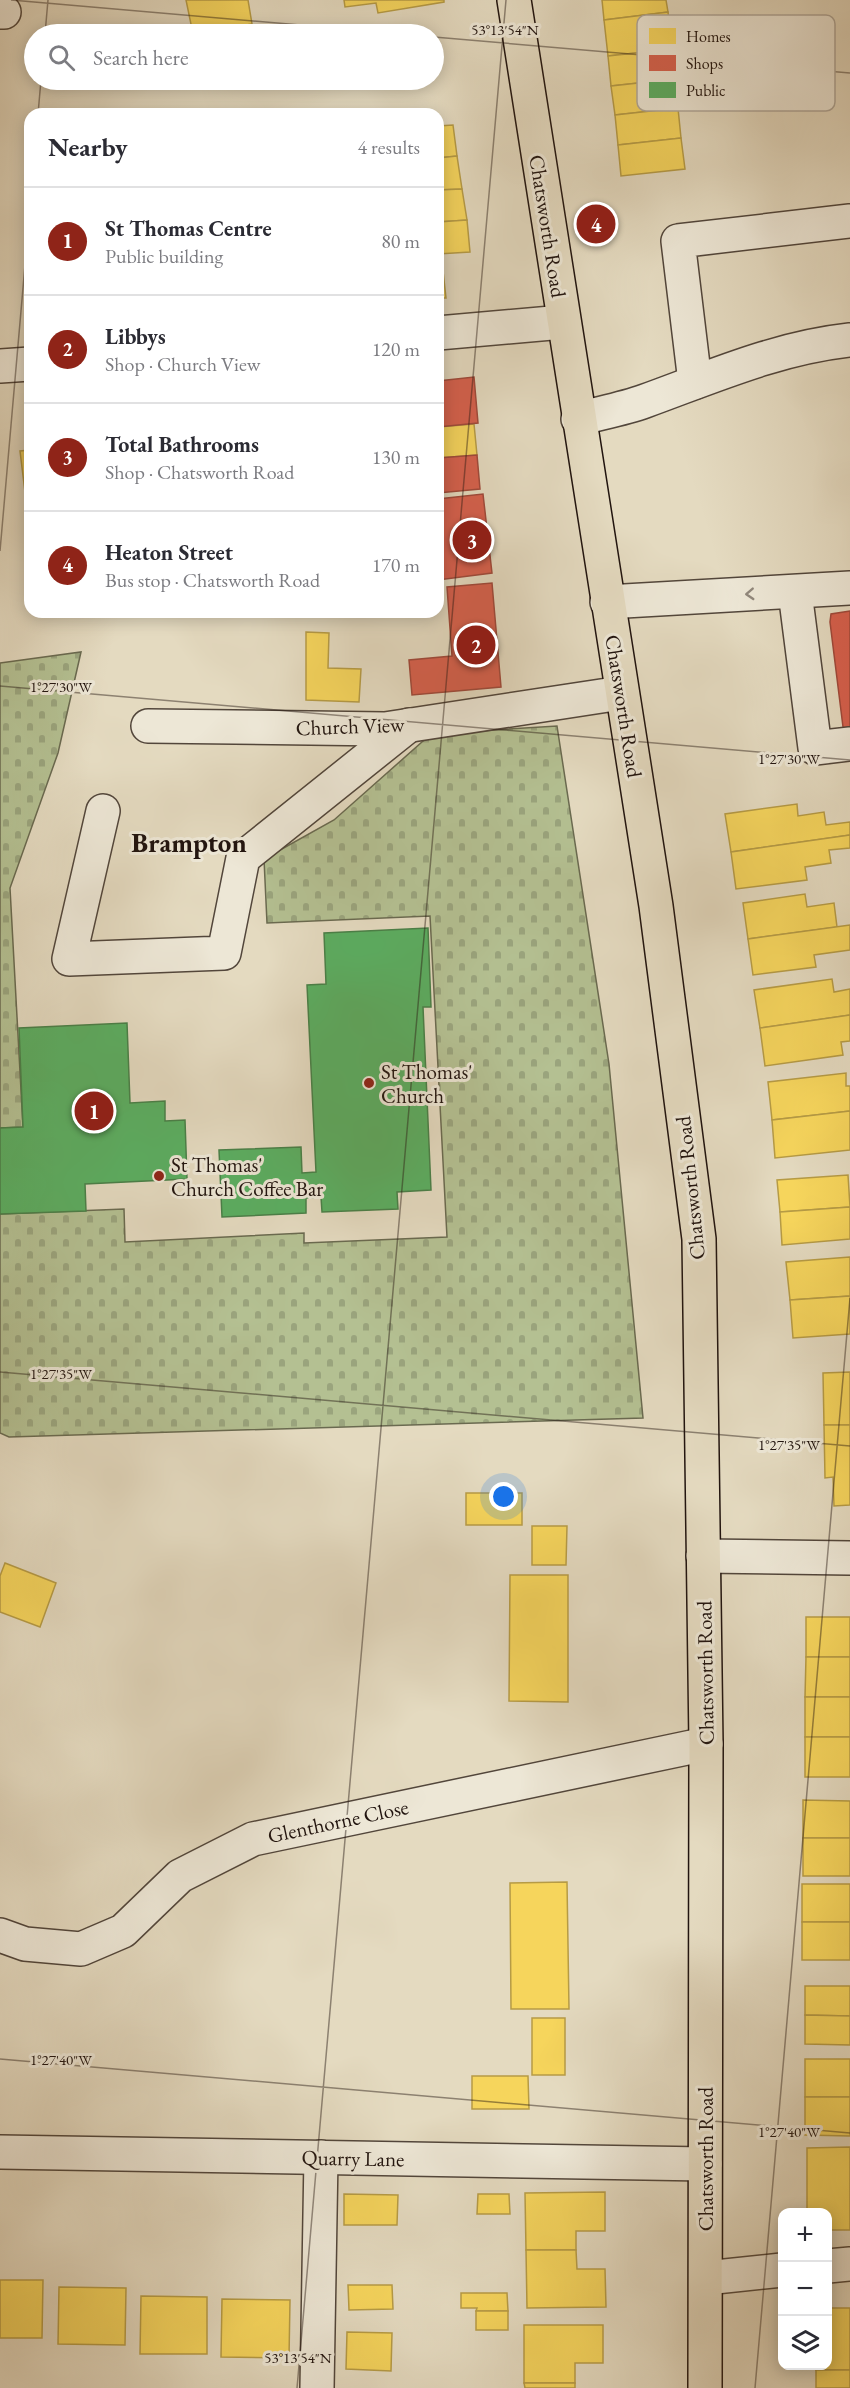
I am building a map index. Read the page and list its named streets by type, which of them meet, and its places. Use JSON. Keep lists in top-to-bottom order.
{
  "streets": {
    "highway": ["Chatsworth Road"],
    "street": ["Church View", "Glenthorne Close", "Quarry Lane"]
  },
  "crossings": [
    ["Chatsworth Road", "Church View"],
    ["Chatsworth Road", "Glenthorne Close"],
    ["Chatsworth Road", "Quarry Lane"]
  ],
  "districts": ["Brampton"],
  "places": ["St Thomas' Church", "St Thomas' Church Coffee Bar"],
  "legend": ["Homes", "Shops", "Public"],
  "page": {
    "search": "Search here",
    "heading": ["Nearby", "4 results"],
    "list": [
      {
        "mark": "1",
        "name": "St Thomas Centre",
        "note": "Public building",
        "value": "80 m"
      },
      {
        "mark": "2",
        "name": "Libbys",
        "note": "Shop · Church View",
        "value": "120 m"
      },
      {
        "mark": "3",
        "name": "Total Bathrooms",
        "note": "Shop · Chatsworth Road",
        "value": "130 m"
      },
      {
        "mark": "4",
        "name": "Heaton Street",
        "note": "Bus stop · Chatsworth Road",
        "value": "170 m"
      }
    ],
    "pins": [
      "4",
      "3",
      "2",
      "1"
    ],
    "map_buttons": ["+", "−"]
  },
  "coordinates": [
    "53°13'54\"N",
    "1°27'30\"W",
    "1°27'35\"W",
    "1°27'40\"W"
  ]
}
